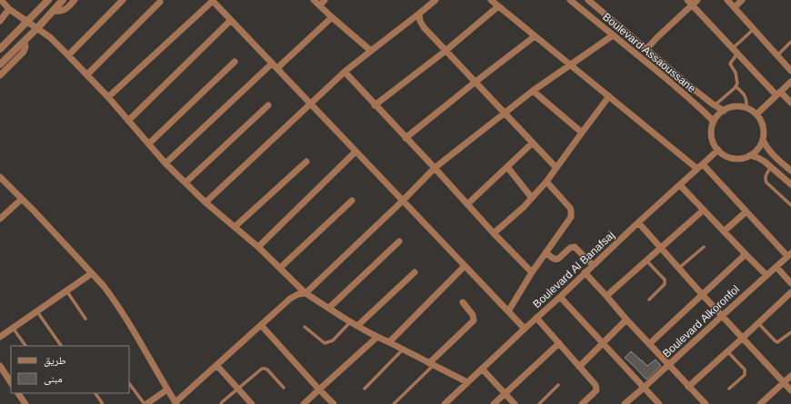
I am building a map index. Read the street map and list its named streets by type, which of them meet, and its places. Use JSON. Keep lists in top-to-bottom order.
{
  "streets": {
    "street": ["Boulevard Assaoussane", "Boulevard Al Banafsaj", "Boulevard Alkoronfol"]
  },
  "crossings": [
    ["Boulevard Assaoussane", "Boulevard Al Banafsaj"]
  ],
  "legend": ["طريق", "مبنى"]
}
